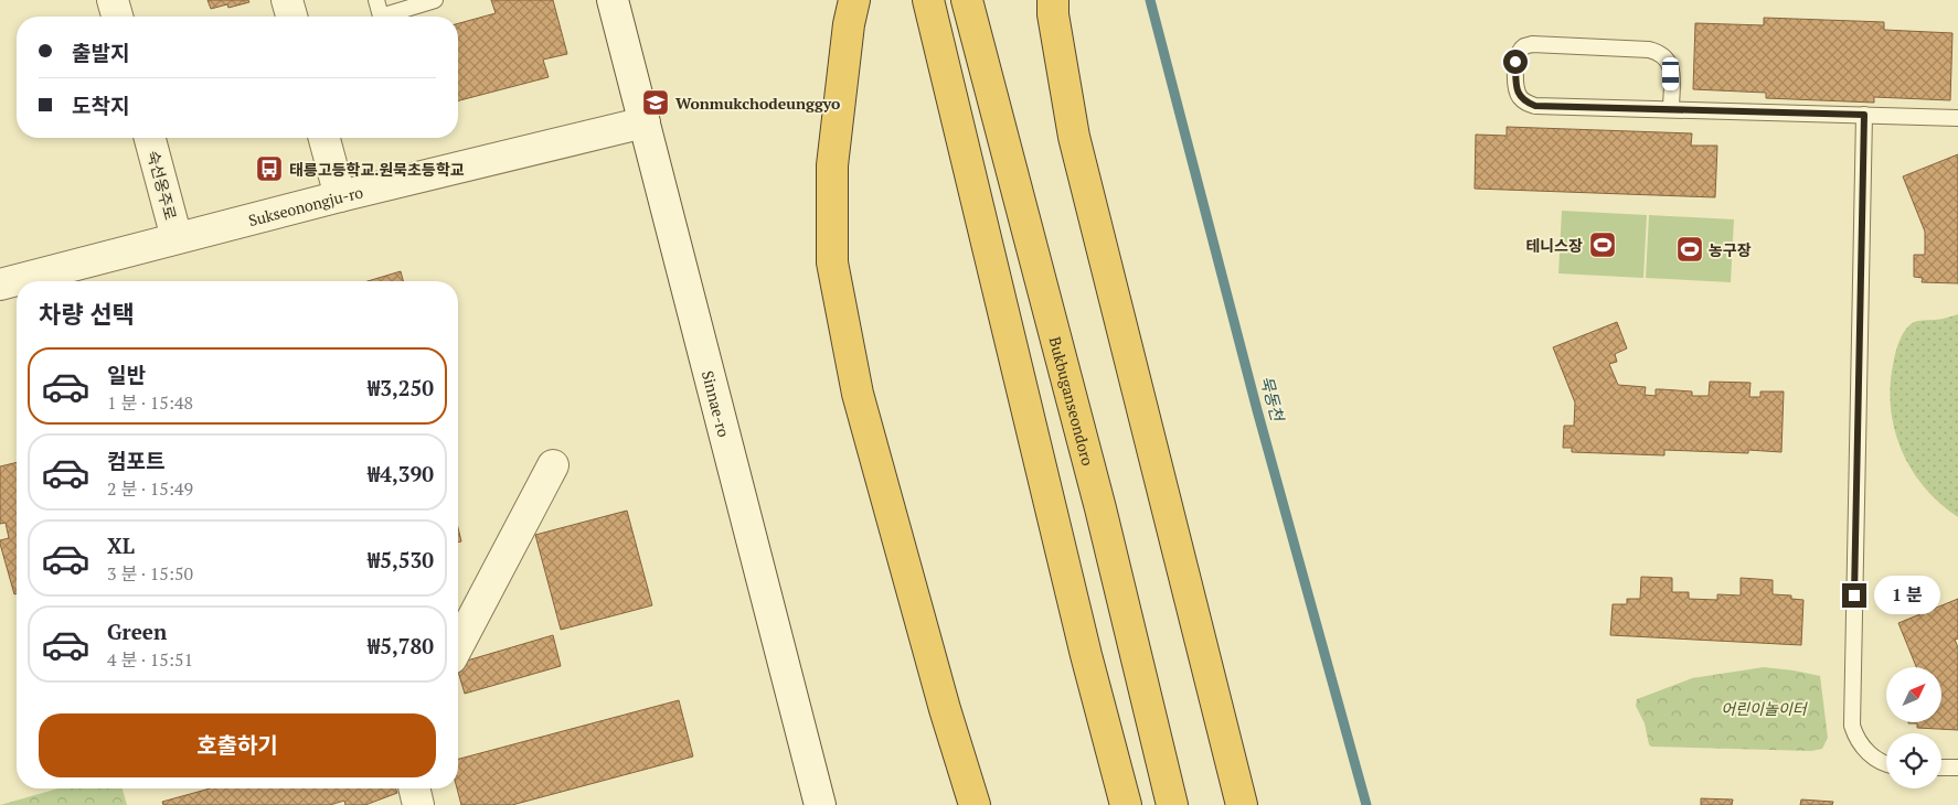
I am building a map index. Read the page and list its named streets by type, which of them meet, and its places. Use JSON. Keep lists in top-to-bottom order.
{
  "streets": {
    "highway": ["Bukbuganseondoro"],
    "street": ["숙선옹주로", "Sukseonongju-ro", "Sinnae-ro"]
  },
  "crossings": [
    ["숙선옹주로", "Sukseonongju-ro"],
    ["Sukseonongju-ro", "Sinnae-ro"]
  ],
  "water": ["묵동천"],
  "parks": ["어린이놀이터"],
  "places": {
    "school or university": ["Wonmukchodeunggyo"],
    "bus stop": ["태릉고등학교.원묵초등학교"],
    "sports": ["테니스장", "농구장"]
  },
  "north": "top right",
  "page": {
    "banner": ["출발지", "도착지"],
    "heading": "차량 선택",
    "list": [
      {
        "name": "일반",
        "note": "1 분 · 15:48",
        "value": "₩3,250"
      },
      {
        "name": "컴포트",
        "note": "2 분 · 15:49",
        "value": "₩4,390"
      },
      {
        "name": "XL",
        "note": "3 분 · 15:50",
        "value": "₩5,530"
      },
      {
        "name": "Green",
        "note": "4 분 · 15:51",
        "value": "₩5,780"
      }
    ],
    "bubble": "1 분",
    "buttons": "호출하기"
  }
}
